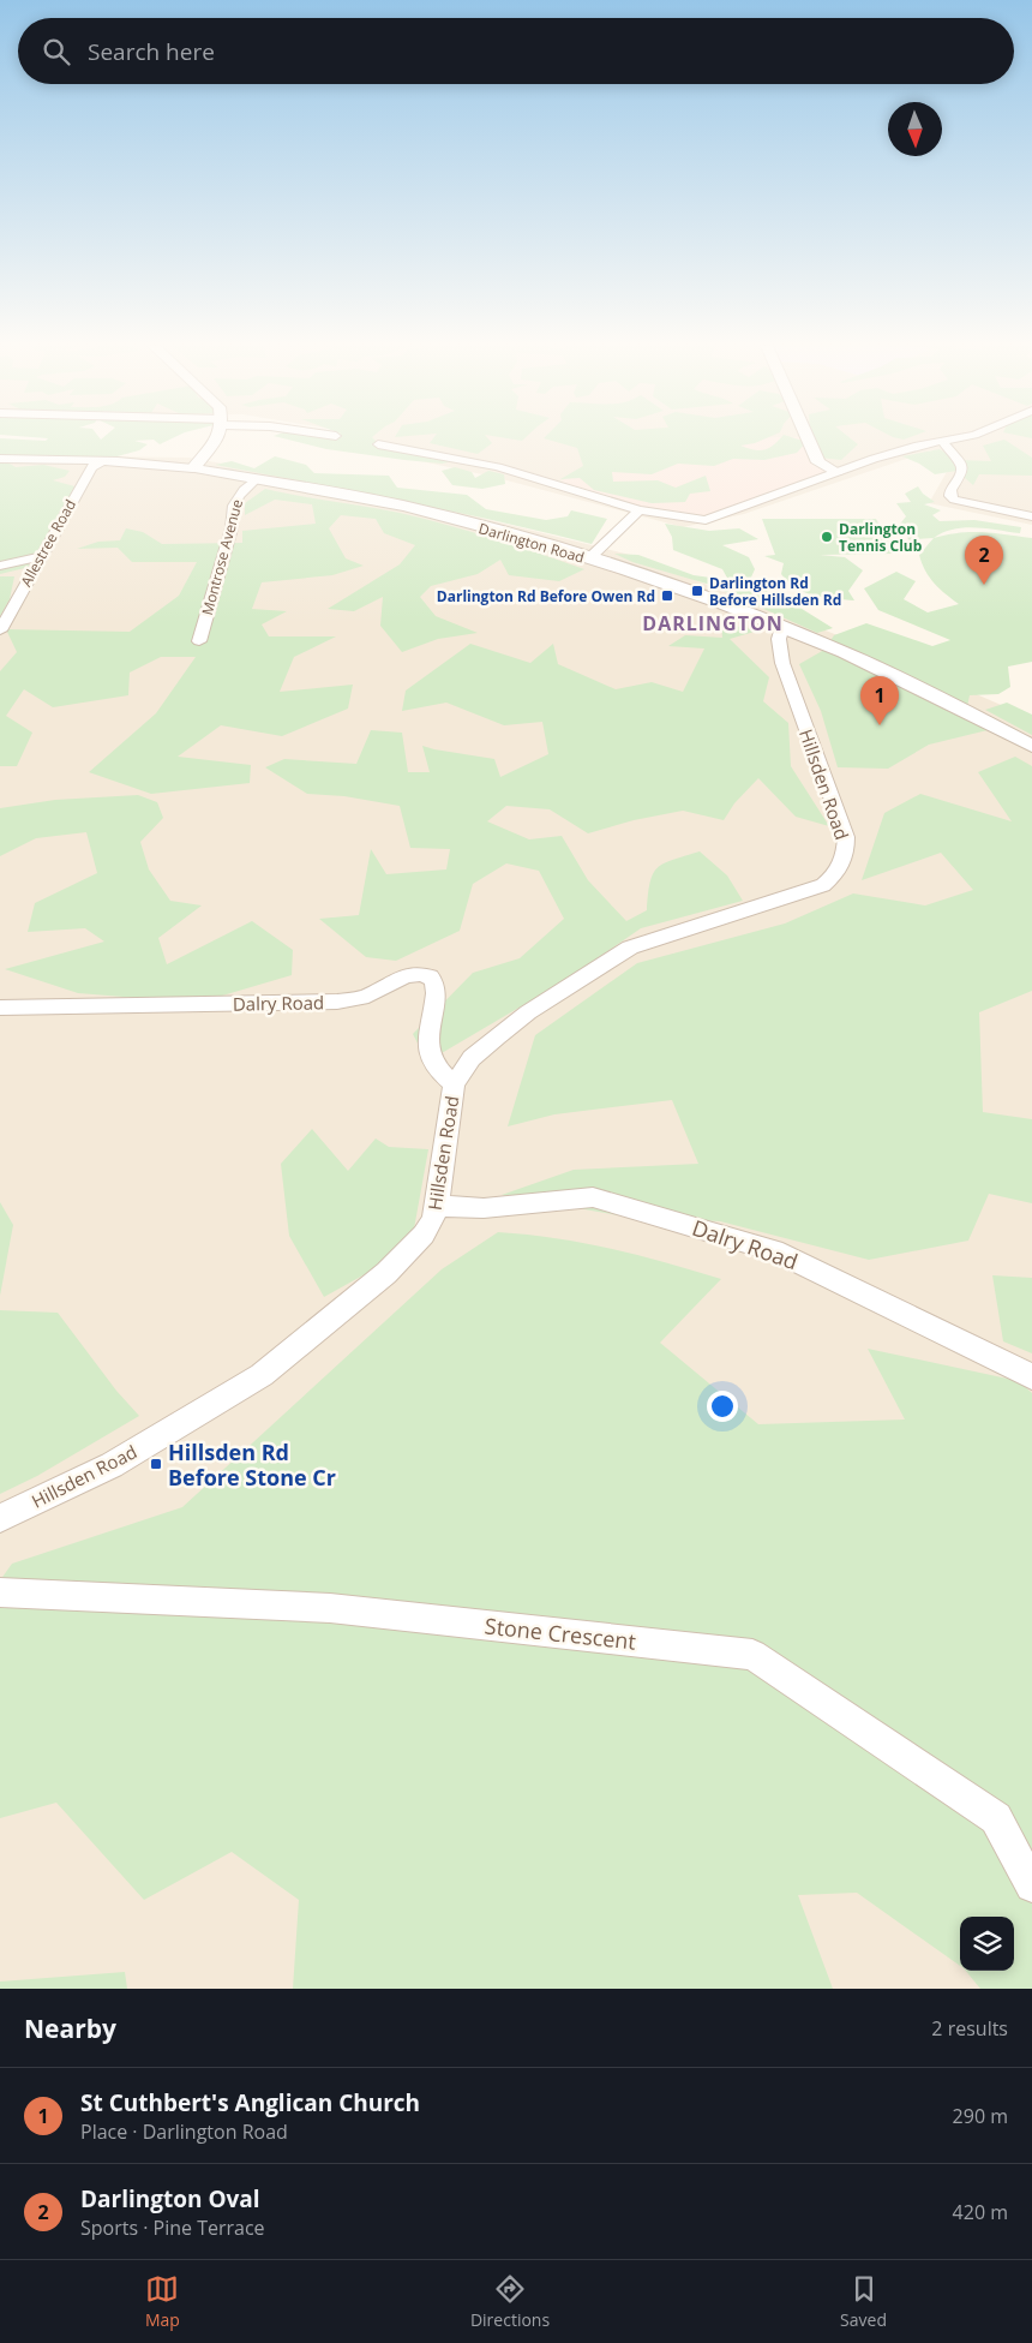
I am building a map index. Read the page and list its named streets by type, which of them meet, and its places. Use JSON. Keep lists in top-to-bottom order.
{
  "streets": {
    "street": [
      "Allestree Road",
      "Darlington Road",
      "Montrose Avenue",
      "Hillsden Road",
      "Dalry Road",
      "Stone Crescent"
    ]
  },
  "crossings": [
    ["Allestree Road", "Darlington Road"],
    ["Darlington Road", "Montrose Avenue"],
    ["Darlington Road", "Hillsden Road"],
    ["Hillsden Road", "Dalry Road"]
  ],
  "districts": ["DARLINGTON"],
  "places": {
    "other": ["Darlington Tennis Club"],
    "transit": ["Darlington Rd Before Hillsden Rd", "Darlington Rd Before Owen Rd", "Hillsden Rd Before Stone Cr"]
  },
  "north": "bottom",
  "page": {
    "search": "Search here",
    "pins": ["2", "1"],
    "heading": ["Nearby", "2 results"],
    "list": [
      {
        "mark": "1",
        "name": "St Cuthbert's Anglican Church",
        "note": "Place · Darlington Road",
        "value": "290 m"
      },
      {
        "mark": "2",
        "name": "Darlington Oval",
        "note": "Sports · Pine Terrace",
        "value": "420 m"
      }
    ],
    "nav": ["Map", "Directions", "Saved"]
  }
}
